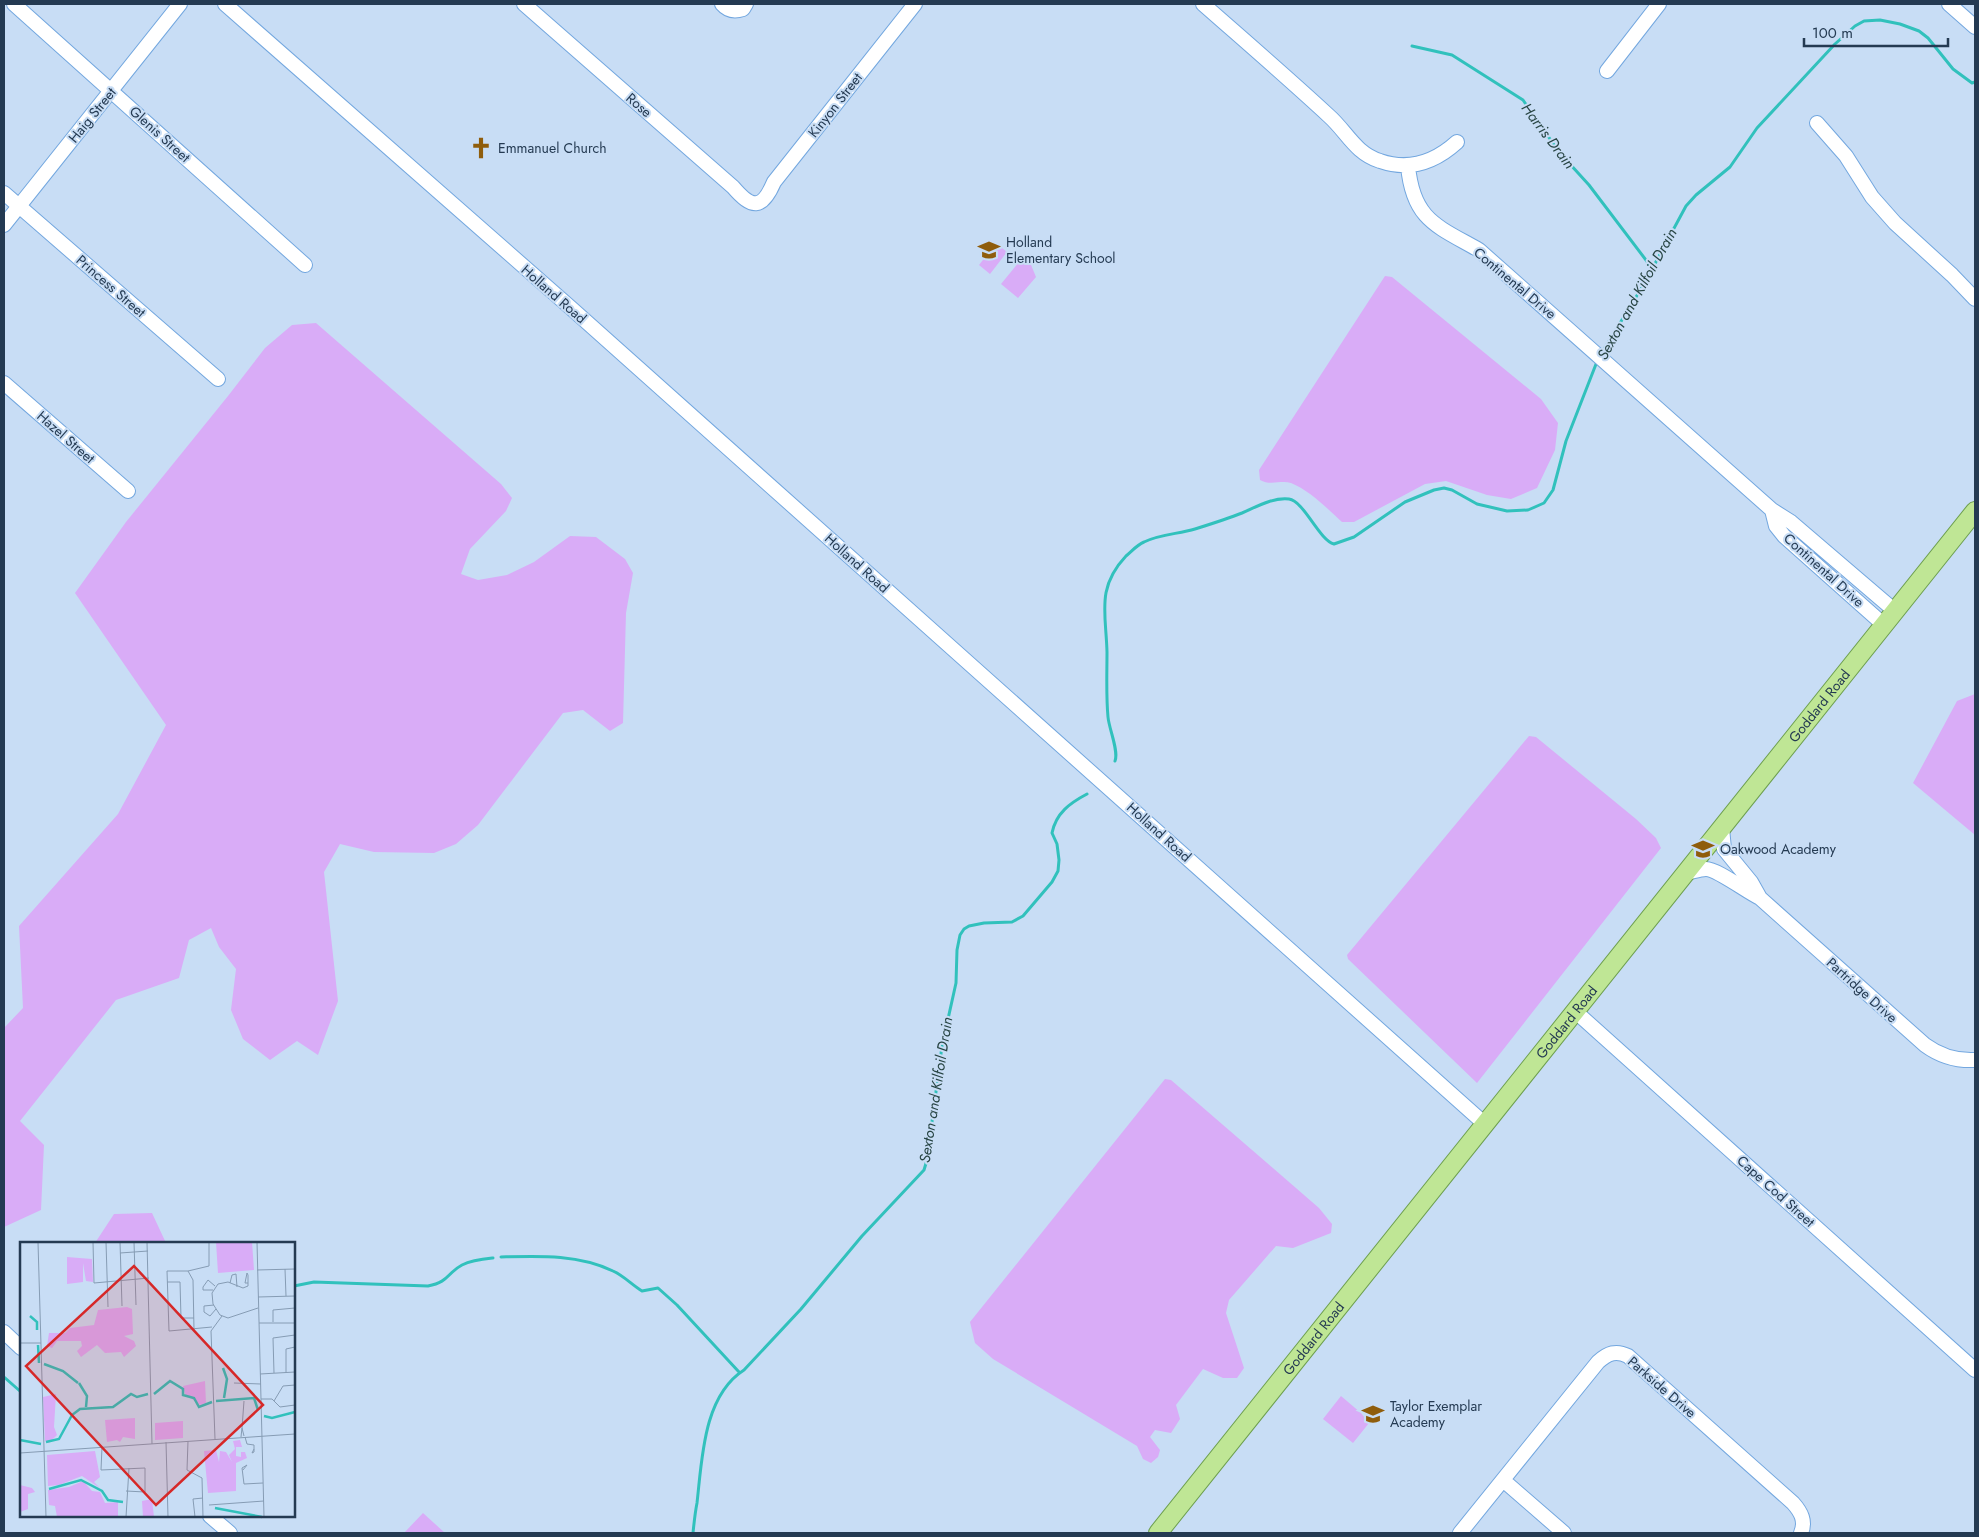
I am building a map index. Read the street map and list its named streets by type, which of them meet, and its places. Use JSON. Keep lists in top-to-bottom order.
{
  "streets": {
    "main road": ["Goddard Road"],
    "street": [
      "Rose",
      "Kinyon Street",
      "Haig Street",
      "Glenis Street",
      "Continental Drive",
      "Princess Street",
      "Holland Road",
      "Hazel Street",
      "Partridge Drive",
      "Cape Cod Street",
      "Parkside Drive"
    ]
  },
  "crossings": [
    ["Rose", "Kinyon Street"],
    ["Haig Street", "Glenis Street"],
    ["Haig Street", "Princess Street"],
    ["Continental Drive", "Goddard Road"],
    ["Holland Road", "Goddard Road"],
    ["Goddard Road", "Cape Cod Street"]
  ],
  "water": ["Harris Drain", "Sexton and Kilfoil Drain"],
  "places": {
    "church": ["Emmanuel Church"],
    "school or university": ["Holland Elementary School", "Oakwood Academy", "Taylor Exemplar Academy"]
  },
  "scale_bar": "100 m"
}
